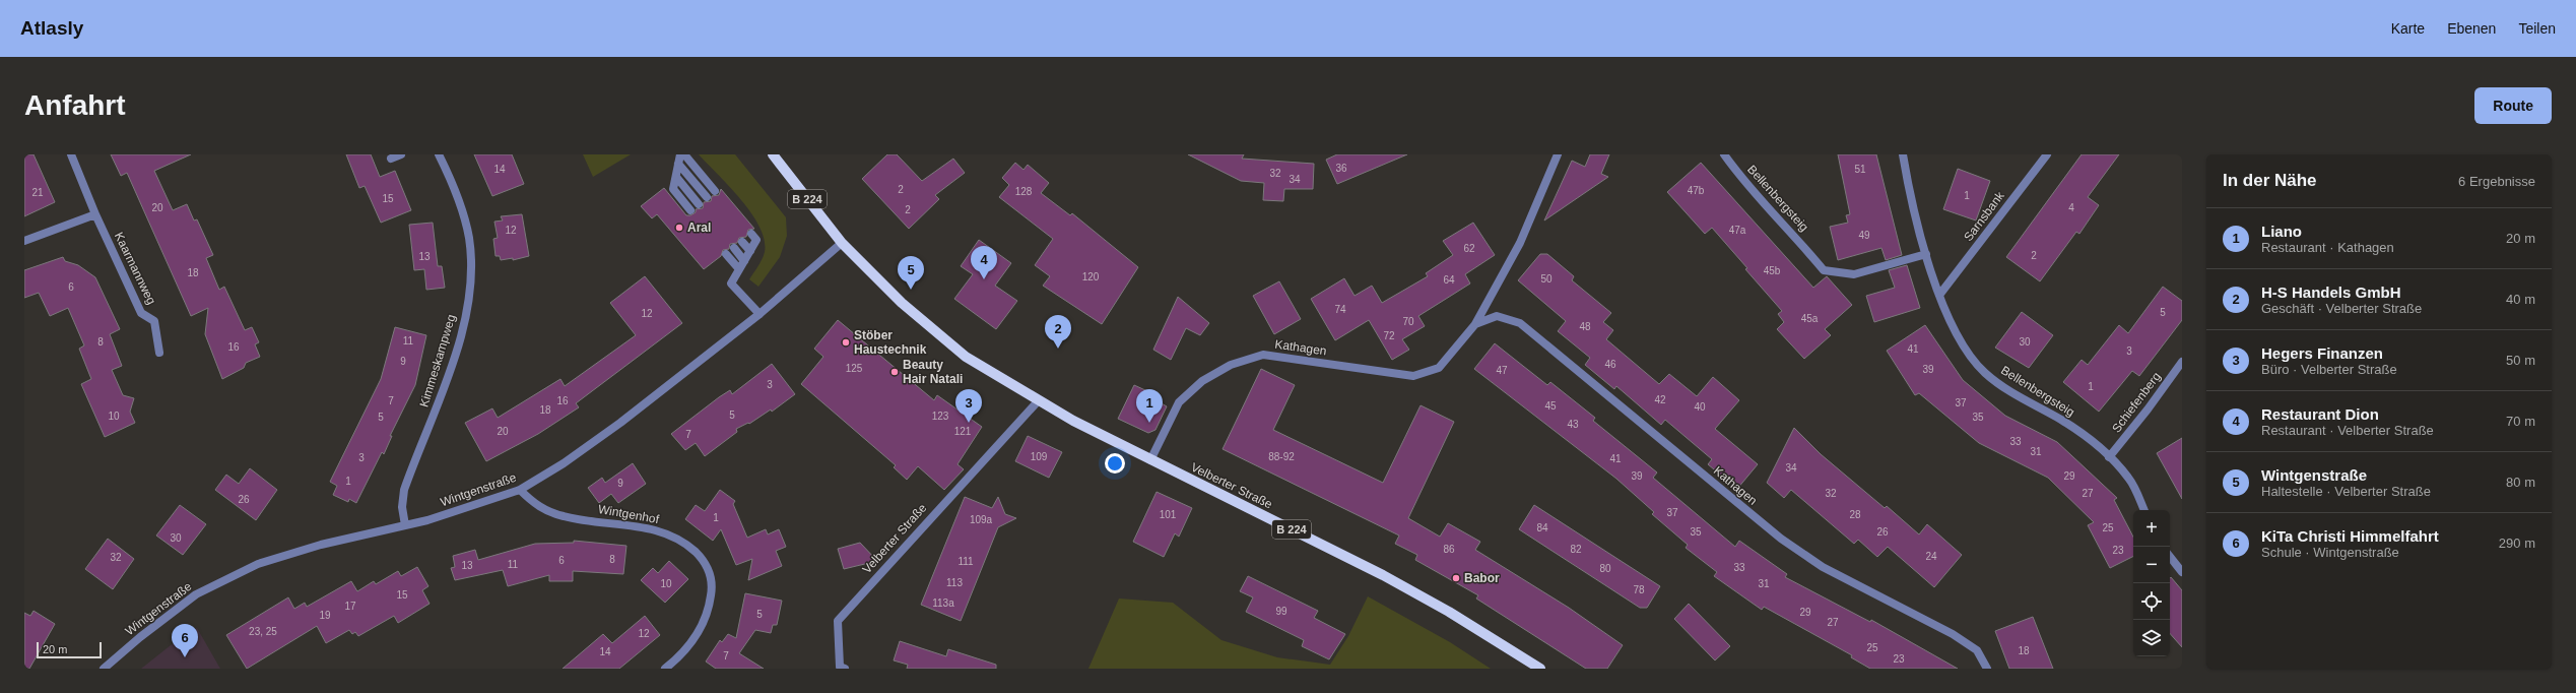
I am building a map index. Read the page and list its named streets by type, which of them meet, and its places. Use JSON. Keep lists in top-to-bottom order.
{
  "streets": {
    "main road": ["B 224", "Velberter Straße"],
    "street": [
      "Bellenbergsteig",
      "Sarnsbank",
      "Kaarmannweg",
      "Kathagen",
      "Kimmeskampweg",
      "Schiefenberg",
      "Wintgenstraße",
      "Wintgenhof"
    ]
  },
  "crossings": [
    ["Bellenbergsteig", "Sarnsbank"],
    ["Bellenbergsteig", "Schiefenberg"],
    ["B 224", "Velberter Straße"],
    ["B 224", "Wintgenstraße"],
    ["Kathagen", "Velberter Straße"],
    ["Kimmeskampweg", "Wintgenstraße"],
    ["Velberter Straße", "Wintgenstraße"],
    ["Wintgenstraße", "Wintgenhof"]
  ],
  "places": [
    "Aral",
    "Stöber Haustechnik",
    "Beauty Hair Natali",
    "Babor"
  ],
  "house_numbers": [
    "36",
    "14",
    "51",
    "32",
    "34",
    "2",
    "47b",
    "128",
    "21",
    "1",
    "15",
    "20",
    "4",
    "2",
    "12",
    "47a",
    "49",
    "62",
    "2",
    "13",
    "45b",
    "18",
    "120",
    "50",
    "64",
    "6",
    "74",
    "5",
    "12",
    "45a",
    "70",
    "48",
    "72",
    "11",
    "8",
    "30",
    "16",
    "41",
    "3",
    "9",
    "46",
    "125",
    "39",
    "47",
    "3",
    "1",
    "42",
    "7",
    "16",
    "37",
    "45",
    "40",
    "18",
    "5",
    "10",
    "123",
    "5",
    "35",
    "43",
    "20",
    "121",
    "7",
    "33",
    "31",
    "109",
    "88-92",
    "3",
    "41",
    "34",
    "39",
    "29",
    "1",
    "9",
    "32",
    "27",
    "26",
    "37",
    "101",
    "28",
    "1",
    "109a",
    "84",
    "25",
    "35",
    "26",
    "30",
    "86",
    "82",
    "23",
    "24",
    "32",
    "8",
    "6",
    "111",
    "11",
    "13",
    "33",
    "80",
    "113",
    "10",
    "31",
    "78",
    "15",
    "113a",
    "17",
    "99",
    "29",
    "5",
    "19",
    "27",
    "23, 25",
    "12",
    "25",
    "18",
    "14",
    "7",
    "23"
  ],
  "scale_bar": "20 m",
  "page": {
    "header": "Atlasly",
    "nav": ["Karte", "Ebenen", "Teilen"],
    "buttons": "Route",
    "title": "Anfahrt",
    "heading": ["In der Nähe", "6 Ergebnisse"],
    "list": [
      {
        "mark": "1",
        "name": "Liano",
        "note": "Restaurant · Kathagen",
        "value": "20 m"
      },
      {
        "mark": "2",
        "name": "H-S Handels GmbH",
        "note": "Geschäft · Velberter Straße",
        "value": "40 m"
      },
      {
        "mark": "3",
        "name": "Hegers Finanzen",
        "note": "Büro · Velberter Straße",
        "value": "50 m"
      },
      {
        "mark": "4",
        "name": "Restaurant Dion",
        "note": "Restaurant · Velberter Straße",
        "value": "70 m"
      },
      {
        "mark": "5",
        "name": "Wintgenstraße",
        "note": "Haltestelle · Velberter Straße",
        "value": "80 m"
      },
      {
        "mark": "6",
        "name": "KiTa Christi Himmelfahrt",
        "note": "Schule · Wintgenstraße",
        "value": "290 m"
      }
    ],
    "pins": [
      "4",
      "5",
      "2",
      "1",
      "3",
      "6"
    ],
    "map_buttons": ["+", "−"],
    "scale": "20 m"
  }
}
